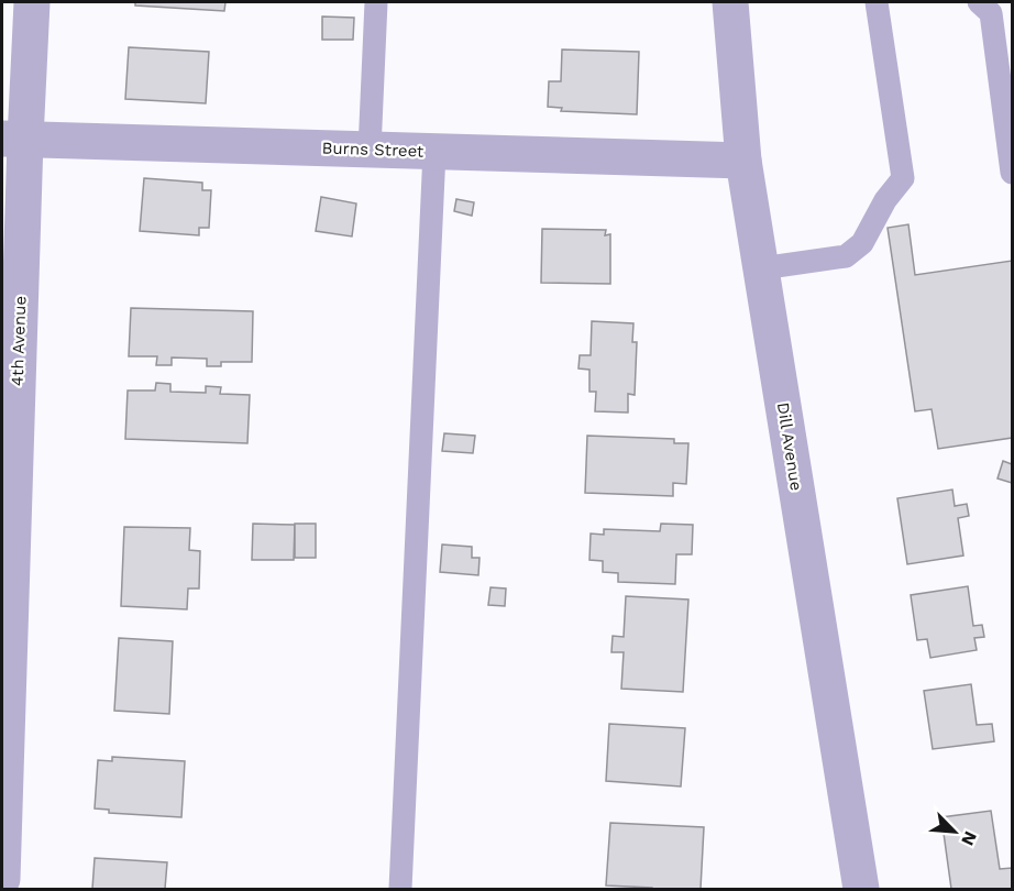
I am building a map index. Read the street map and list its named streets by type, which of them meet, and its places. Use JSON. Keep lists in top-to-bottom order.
{
  "streets": {
    "street": ["Burns Street", "4th Avenue", "Dill Avenue"]
  },
  "crossings": [
    ["Burns Street", "4th Avenue"],
    ["Burns Street", "Dill Avenue"]
  ],
  "north": "bottom right"
}
